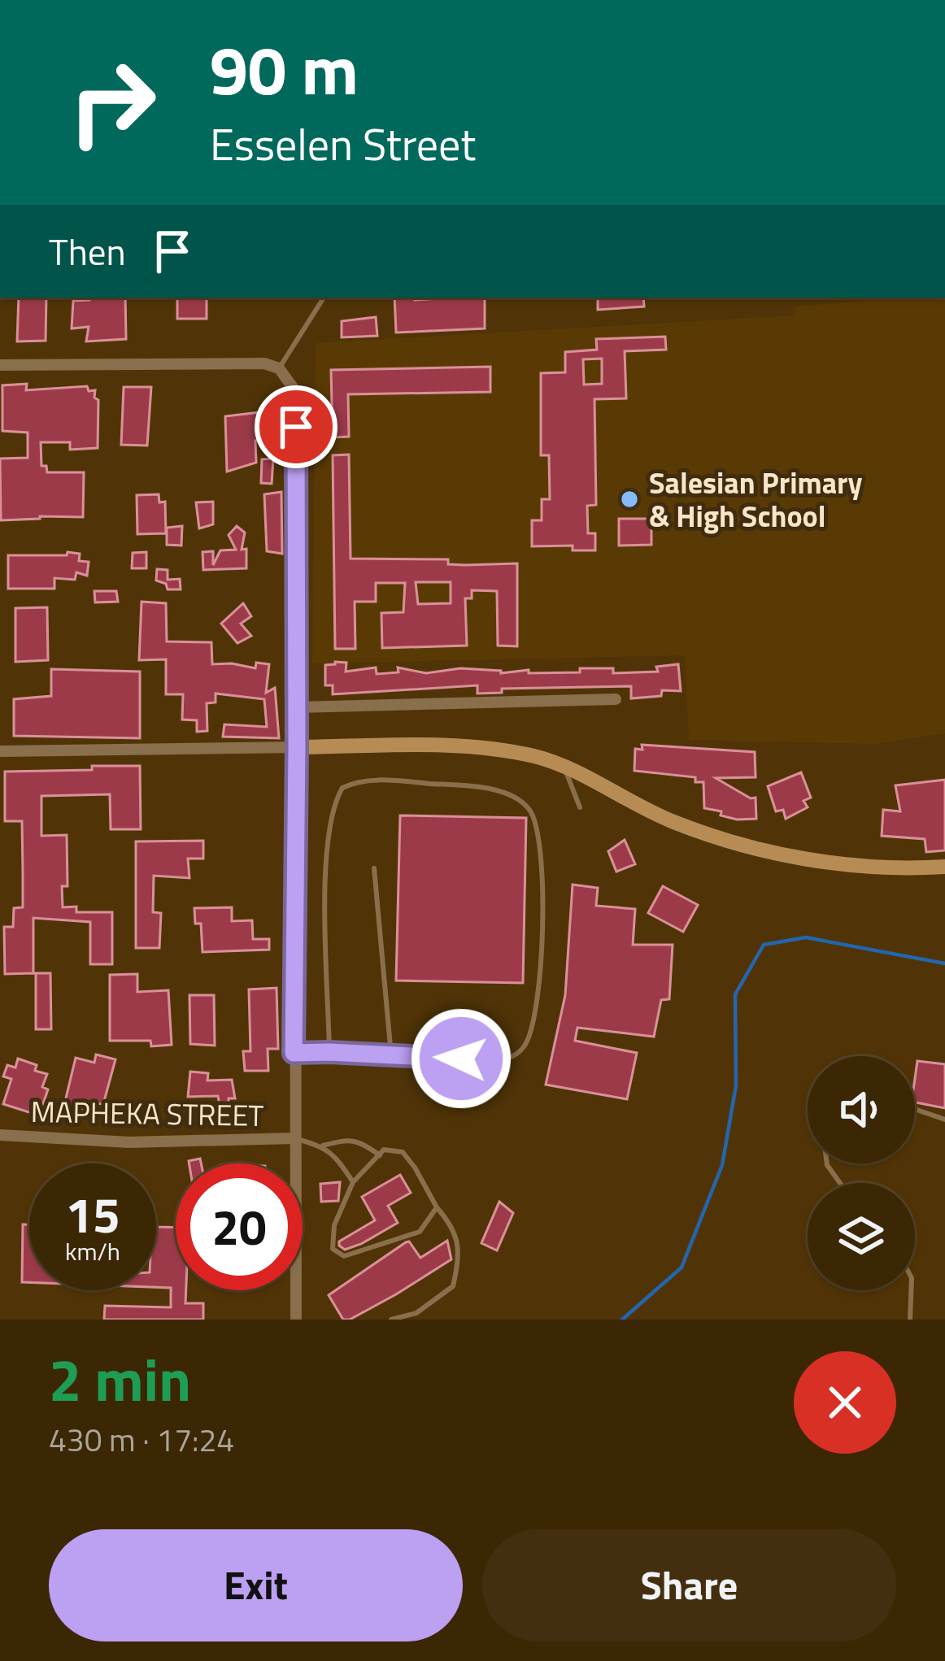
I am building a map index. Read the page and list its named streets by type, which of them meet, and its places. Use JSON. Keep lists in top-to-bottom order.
{
  "streets": {
    "street": ["MAPHEKA STREET"]
  },
  "places": ["Salesian Primary & High School"],
  "page": {
    "turn": ["90 m", "Esselen Street"],
    "then": "Then",
    "speed": "15 km/h",
    "limit": "20",
    "heading": ["2 min", "430 m · 17:24"],
    "buttons": ["Exit", "Share"]
  }
}
